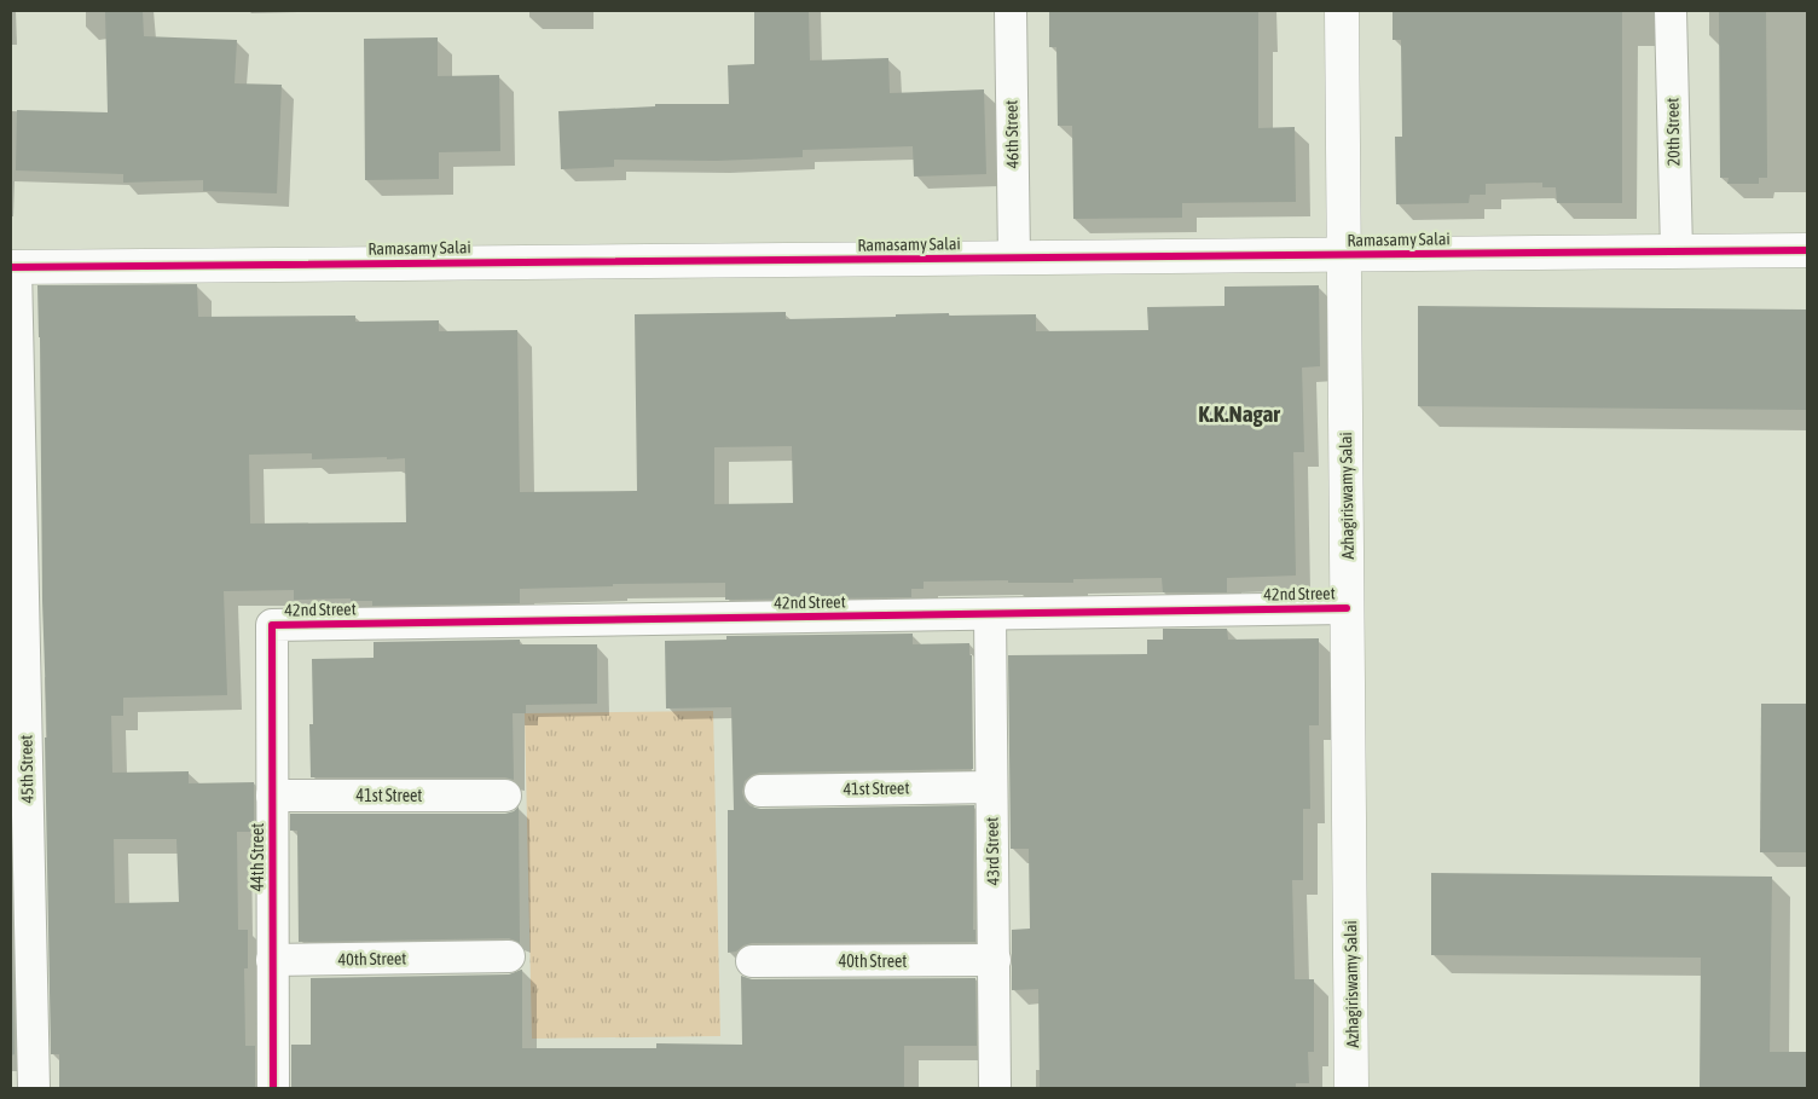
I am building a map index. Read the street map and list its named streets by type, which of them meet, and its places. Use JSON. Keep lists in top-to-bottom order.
{
  "streets": {
    "street": [
      "20th Street",
      "46th Street",
      "Ramasamy Salai",
      "Azhagiriswamy Salai",
      "42nd Street",
      "45th Street",
      "41st Street",
      "43rd Street",
      "44th Street",
      "40th Street"
    ]
  },
  "crossings": [
    ["20th Street", "Ramasamy Salai"],
    ["46th Street", "Ramasamy Salai"],
    ["Ramasamy Salai", "Azhagiriswamy Salai"],
    ["Ramasamy Salai", "45th Street"],
    ["Azhagiriswamy Salai", "42nd Street"],
    ["42nd Street", "43rd Street"],
    ["42nd Street", "44th Street"],
    ["41st Street", "43rd Street"],
    ["41st Street", "44th Street"],
    ["43rd Street", "40th Street"],
    ["44th Street", "40th Street"]
  ],
  "districts": ["K.K.Nagar"]
}
